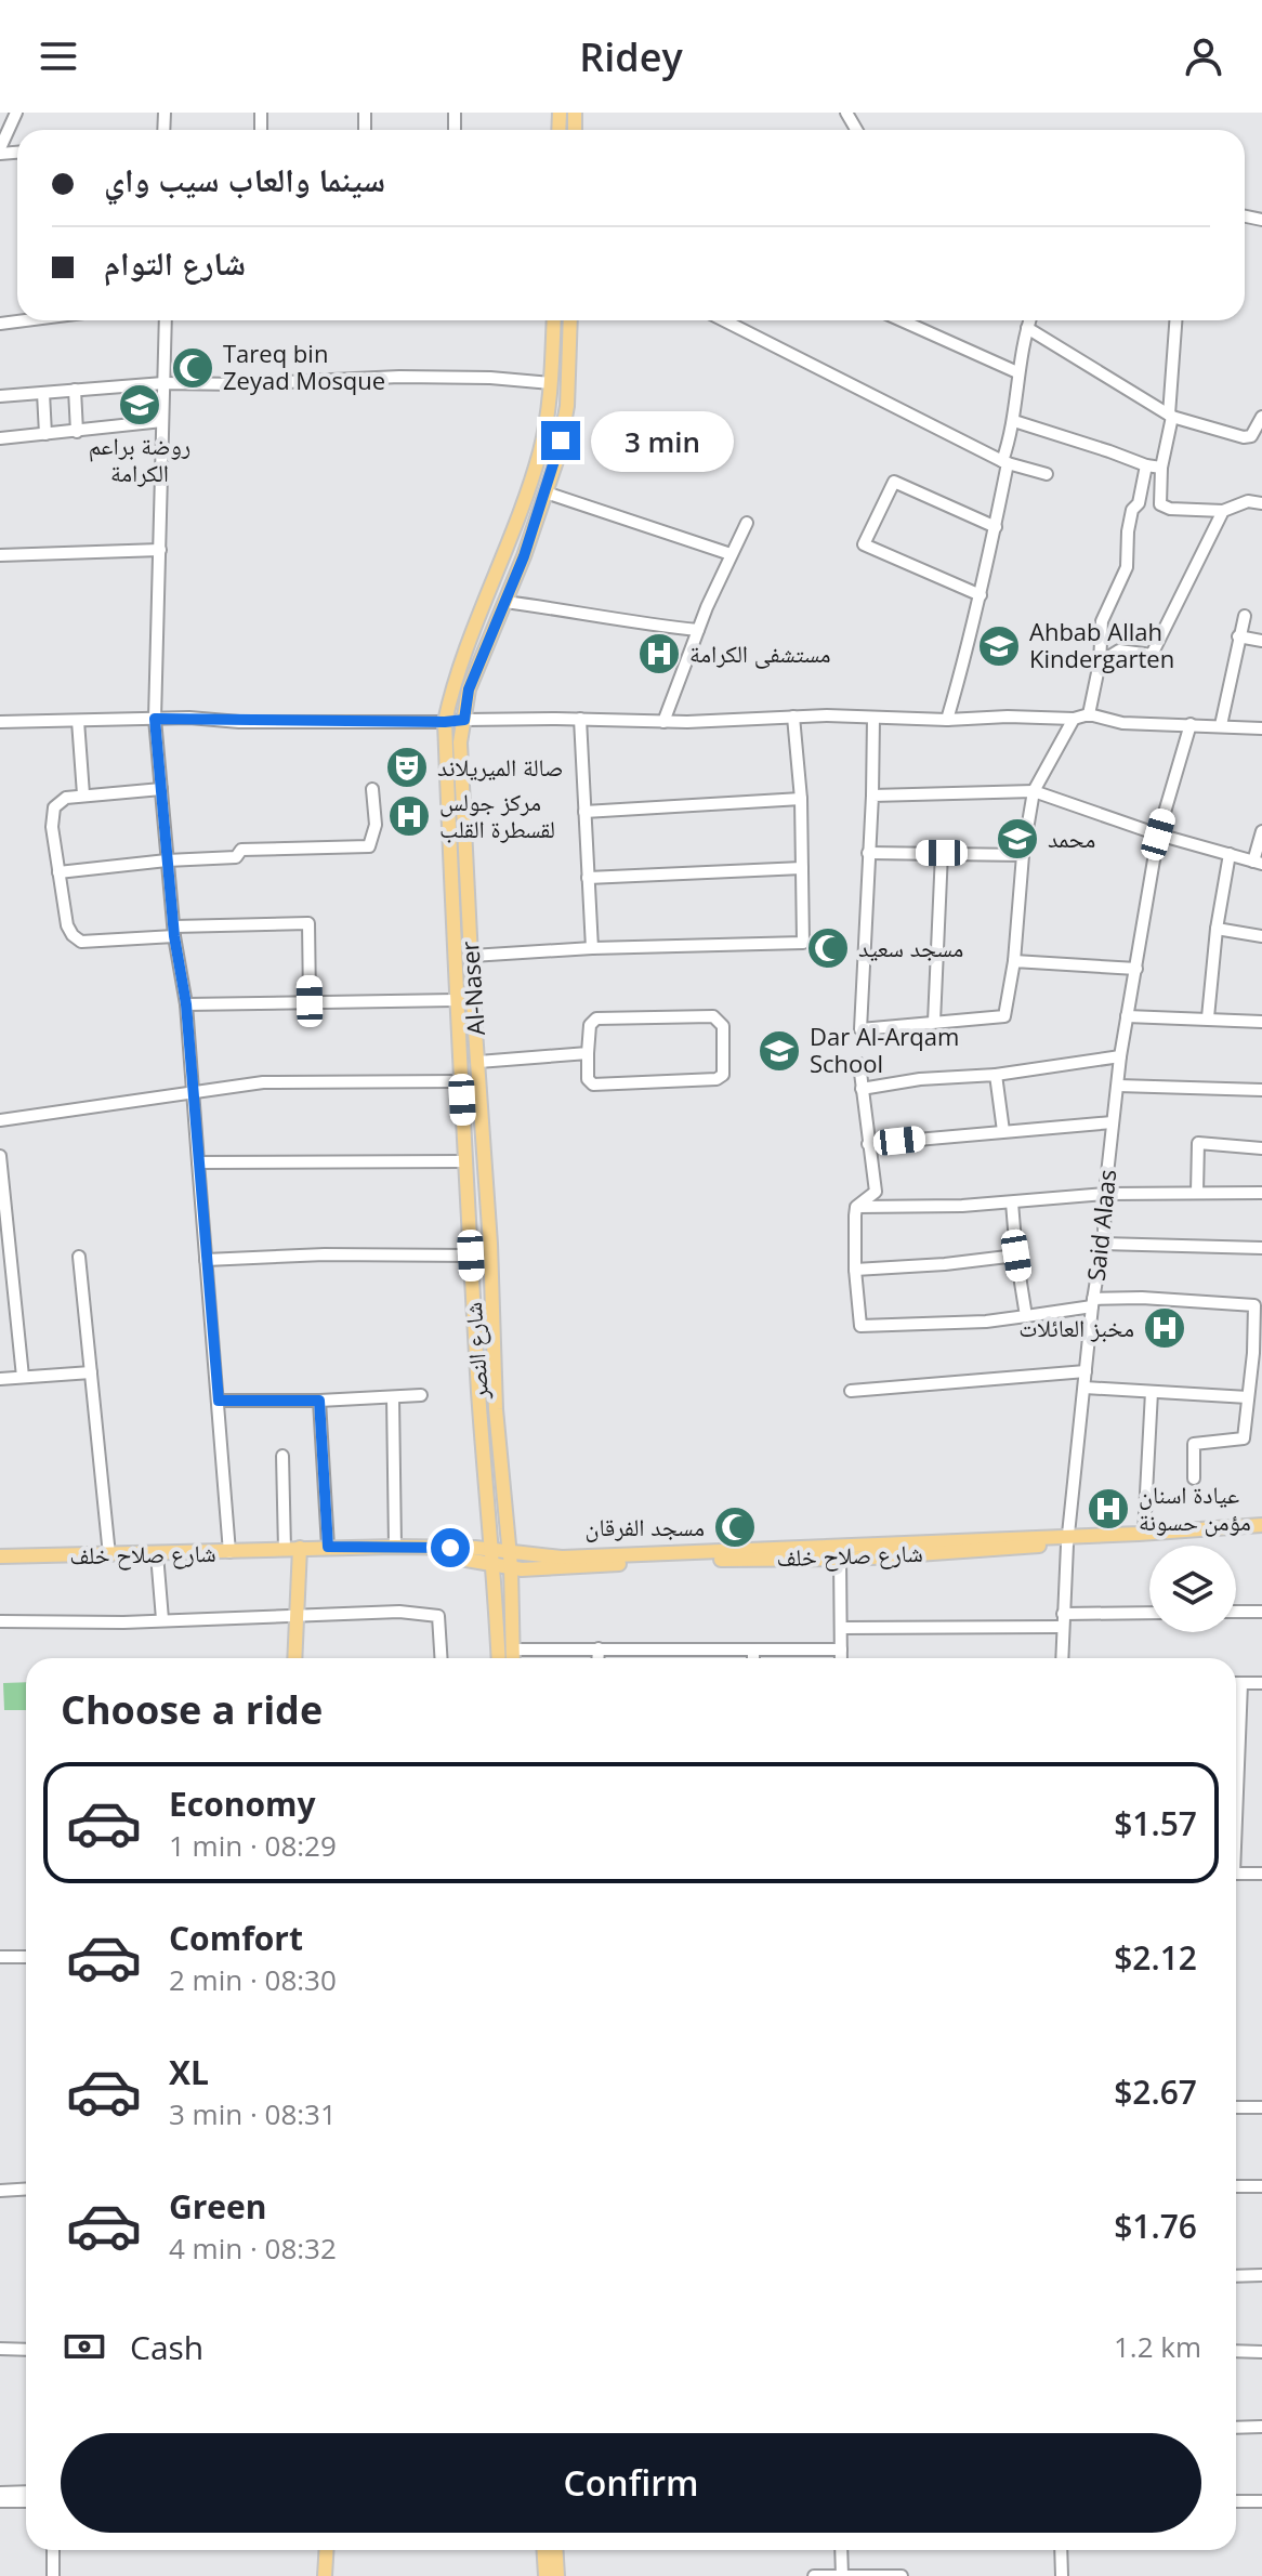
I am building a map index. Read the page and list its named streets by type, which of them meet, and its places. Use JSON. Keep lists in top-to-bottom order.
{
  "streets": {
    "main road": ["Al-Naser", "شارع النصر", "شارع صلاح خلف"],
    "street": ["Said Alaas"]
  },
  "crossings": [
    ["Al-Naser", "شارع صلاح خلف"],
    ["Said Alaas", "شارع صلاح خلف"],
    ["شارع النصر", "شارع صلاح خلف"]
  ],
  "places": {
    "mosque": ["Tareq bin Zeyad Mosque", "مسجد سعيد", "مسجد الفرقان"],
    "school or university": [
      "روضة براعم الكرامة",
      "Ahbab Allah Kindergarten",
      "محمد",
      "Dar Al-Arqam School"
    ],
    "hospital": [
      "مستشفى الكرامة",
      "مركز جولس لقسطرة القلب",
      "مخبز العائلات",
      "عيادة اسنان مؤمن حسونة"
    ],
    "theatre": ["صالة الميريلاند"]
  },
  "page": {
    "header": "Ridey",
    "banner": ["سينما والعاب سيب واي", "شارع التوام"],
    "bubble": "3 min",
    "heading": "Choose a ride",
    "list": [
      {
        "name": "Economy",
        "note": "1 min · 08:29",
        "value": "$1.57"
      },
      {
        "name": "Comfort",
        "note": "2 min · 08:30",
        "value": "$2.12"
      },
      {
        "name": "XL",
        "note": "3 min · 08:31",
        "value": "$2.67"
      },
      {
        "name": "Green",
        "note": "4 min · 08:32",
        "value": "$1.76"
      }
    ],
    "pay": ["Cash", "1.2 km"],
    "buttons": "Confirm"
  }
}
